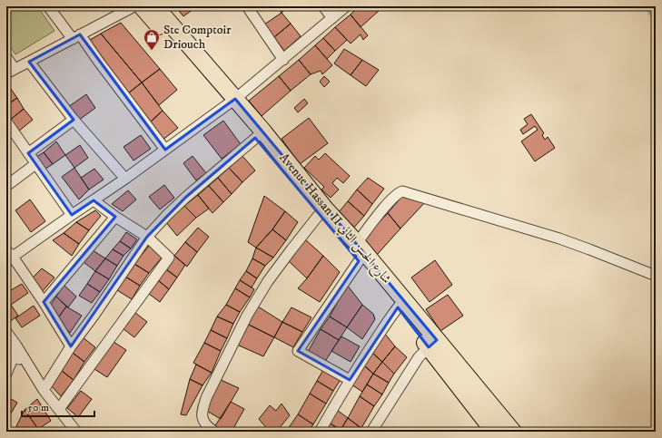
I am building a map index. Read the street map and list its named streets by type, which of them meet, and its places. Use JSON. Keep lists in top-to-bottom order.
{
  "streets": {
    "main road": ["Avenue Hassan II شارع الحسن الثاني"]
  },
  "places": {
    "shop": ["Ste Comptoir Driouch"]
  },
  "scale_bar": "50 m"
}
